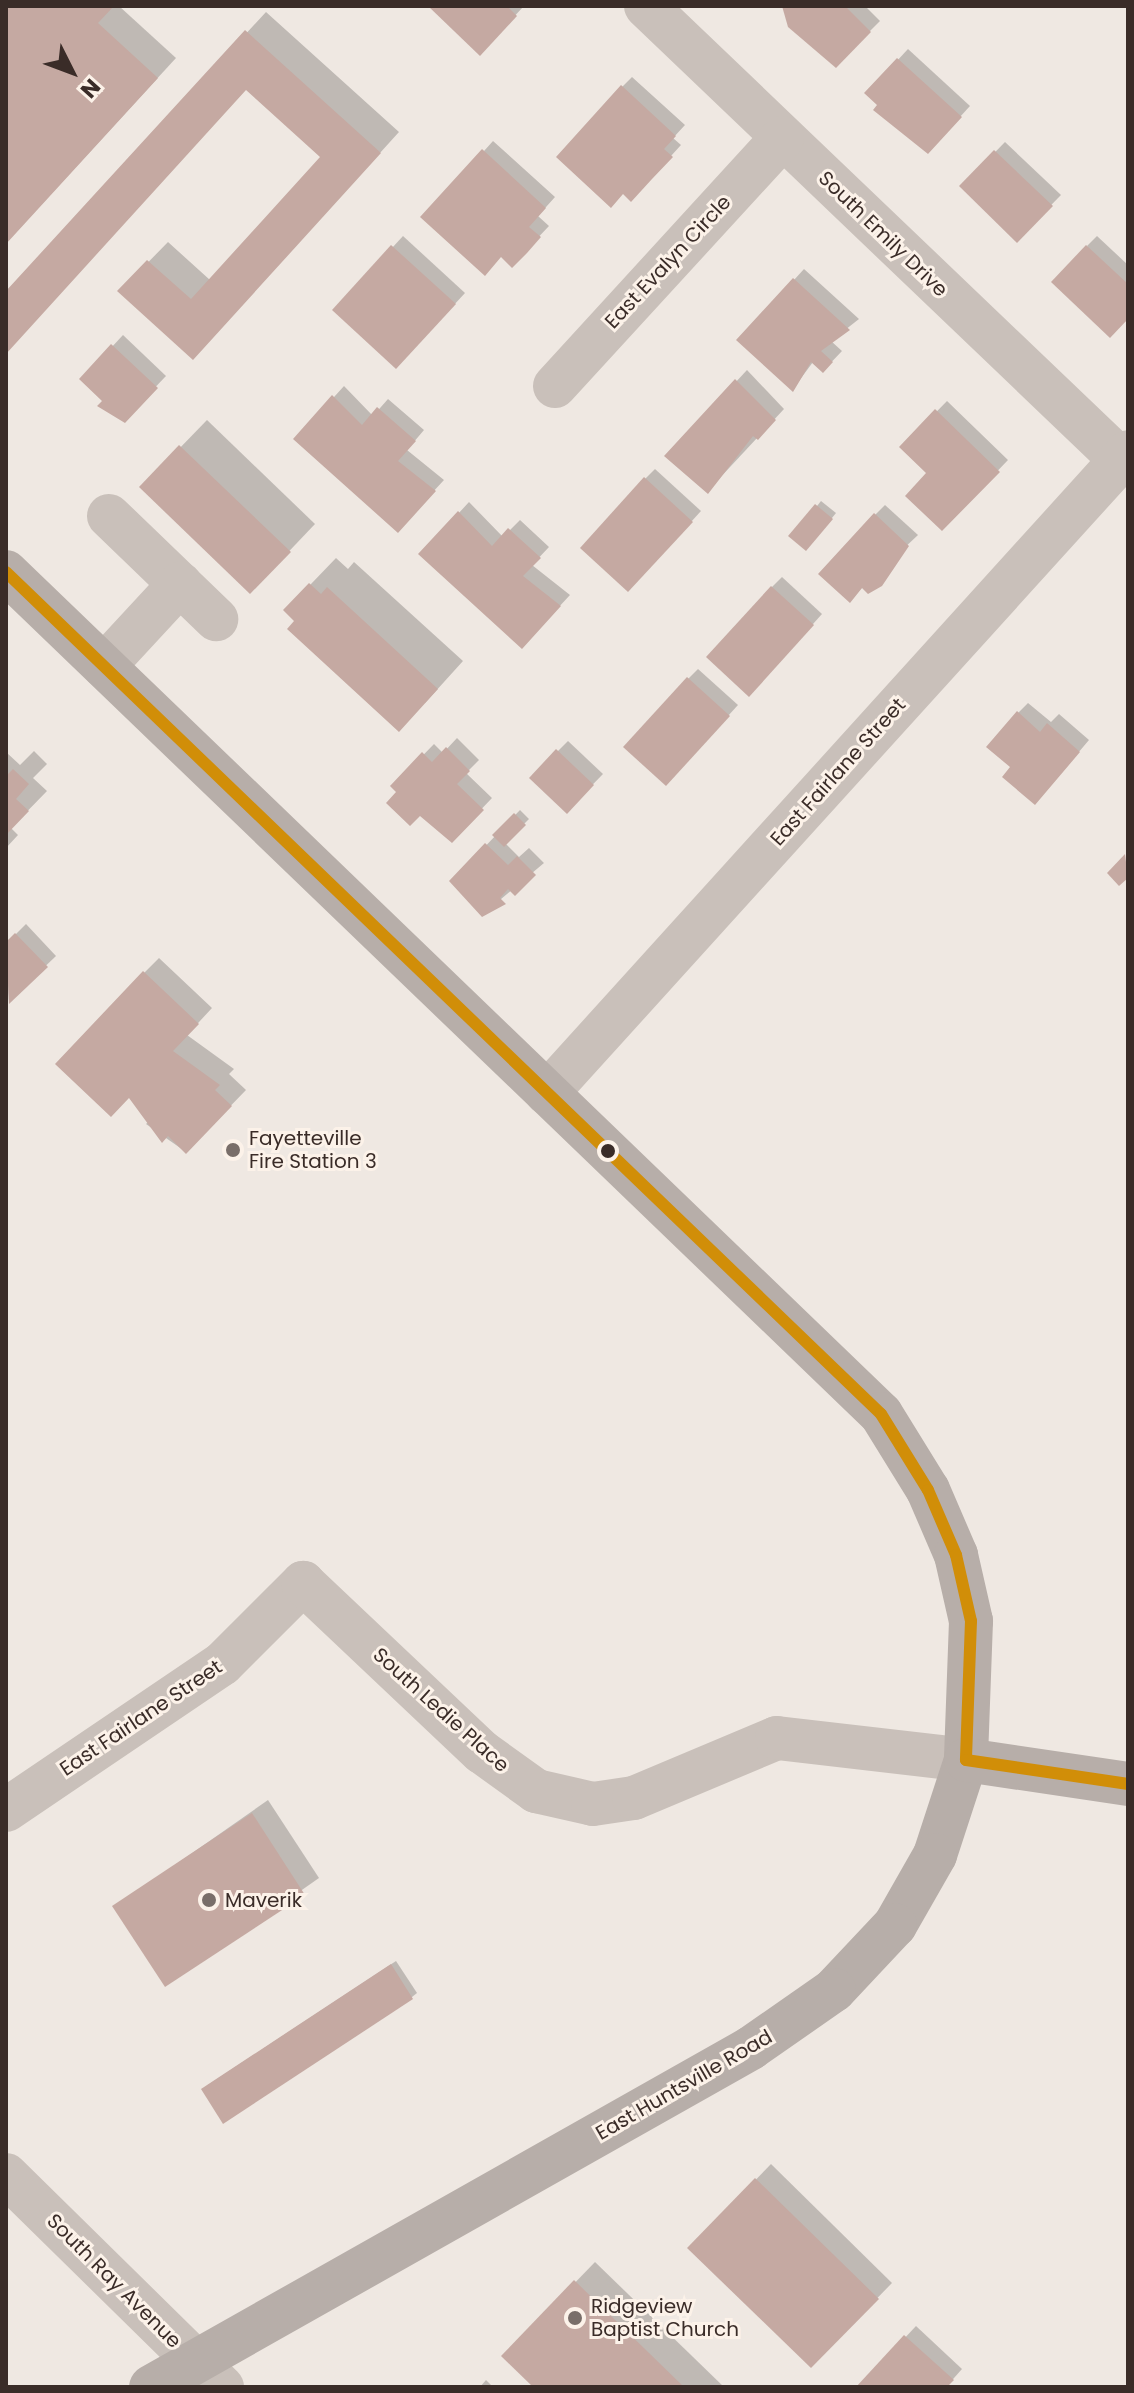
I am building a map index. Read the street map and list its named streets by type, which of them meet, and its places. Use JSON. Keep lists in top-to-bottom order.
{
  "streets": {
    "main road": ["East Huntsville Road"],
    "street": [
      "South Emily Drive",
      "East Evalyn Circle",
      "East Fairlane Street",
      "South Ledie Place",
      "South Ray Avenue"
    ]
  },
  "crossings": [
    ["South Emily Drive", "East Evalyn Circle"],
    ["South Emily Drive", "East Fairlane Street"],
    ["East Fairlane Street", "South Ledie Place"],
    ["East Fairlane Street", "East Huntsville Road"],
    ["South Ledie Place", "East Huntsville Road"],
    ["East Huntsville Road", "South Ray Avenue"]
  ],
  "places": ["Fayetteville Fire Station 3", "Maverik", "Ridgeview Baptist Church"],
  "north": "bottom right"
}
